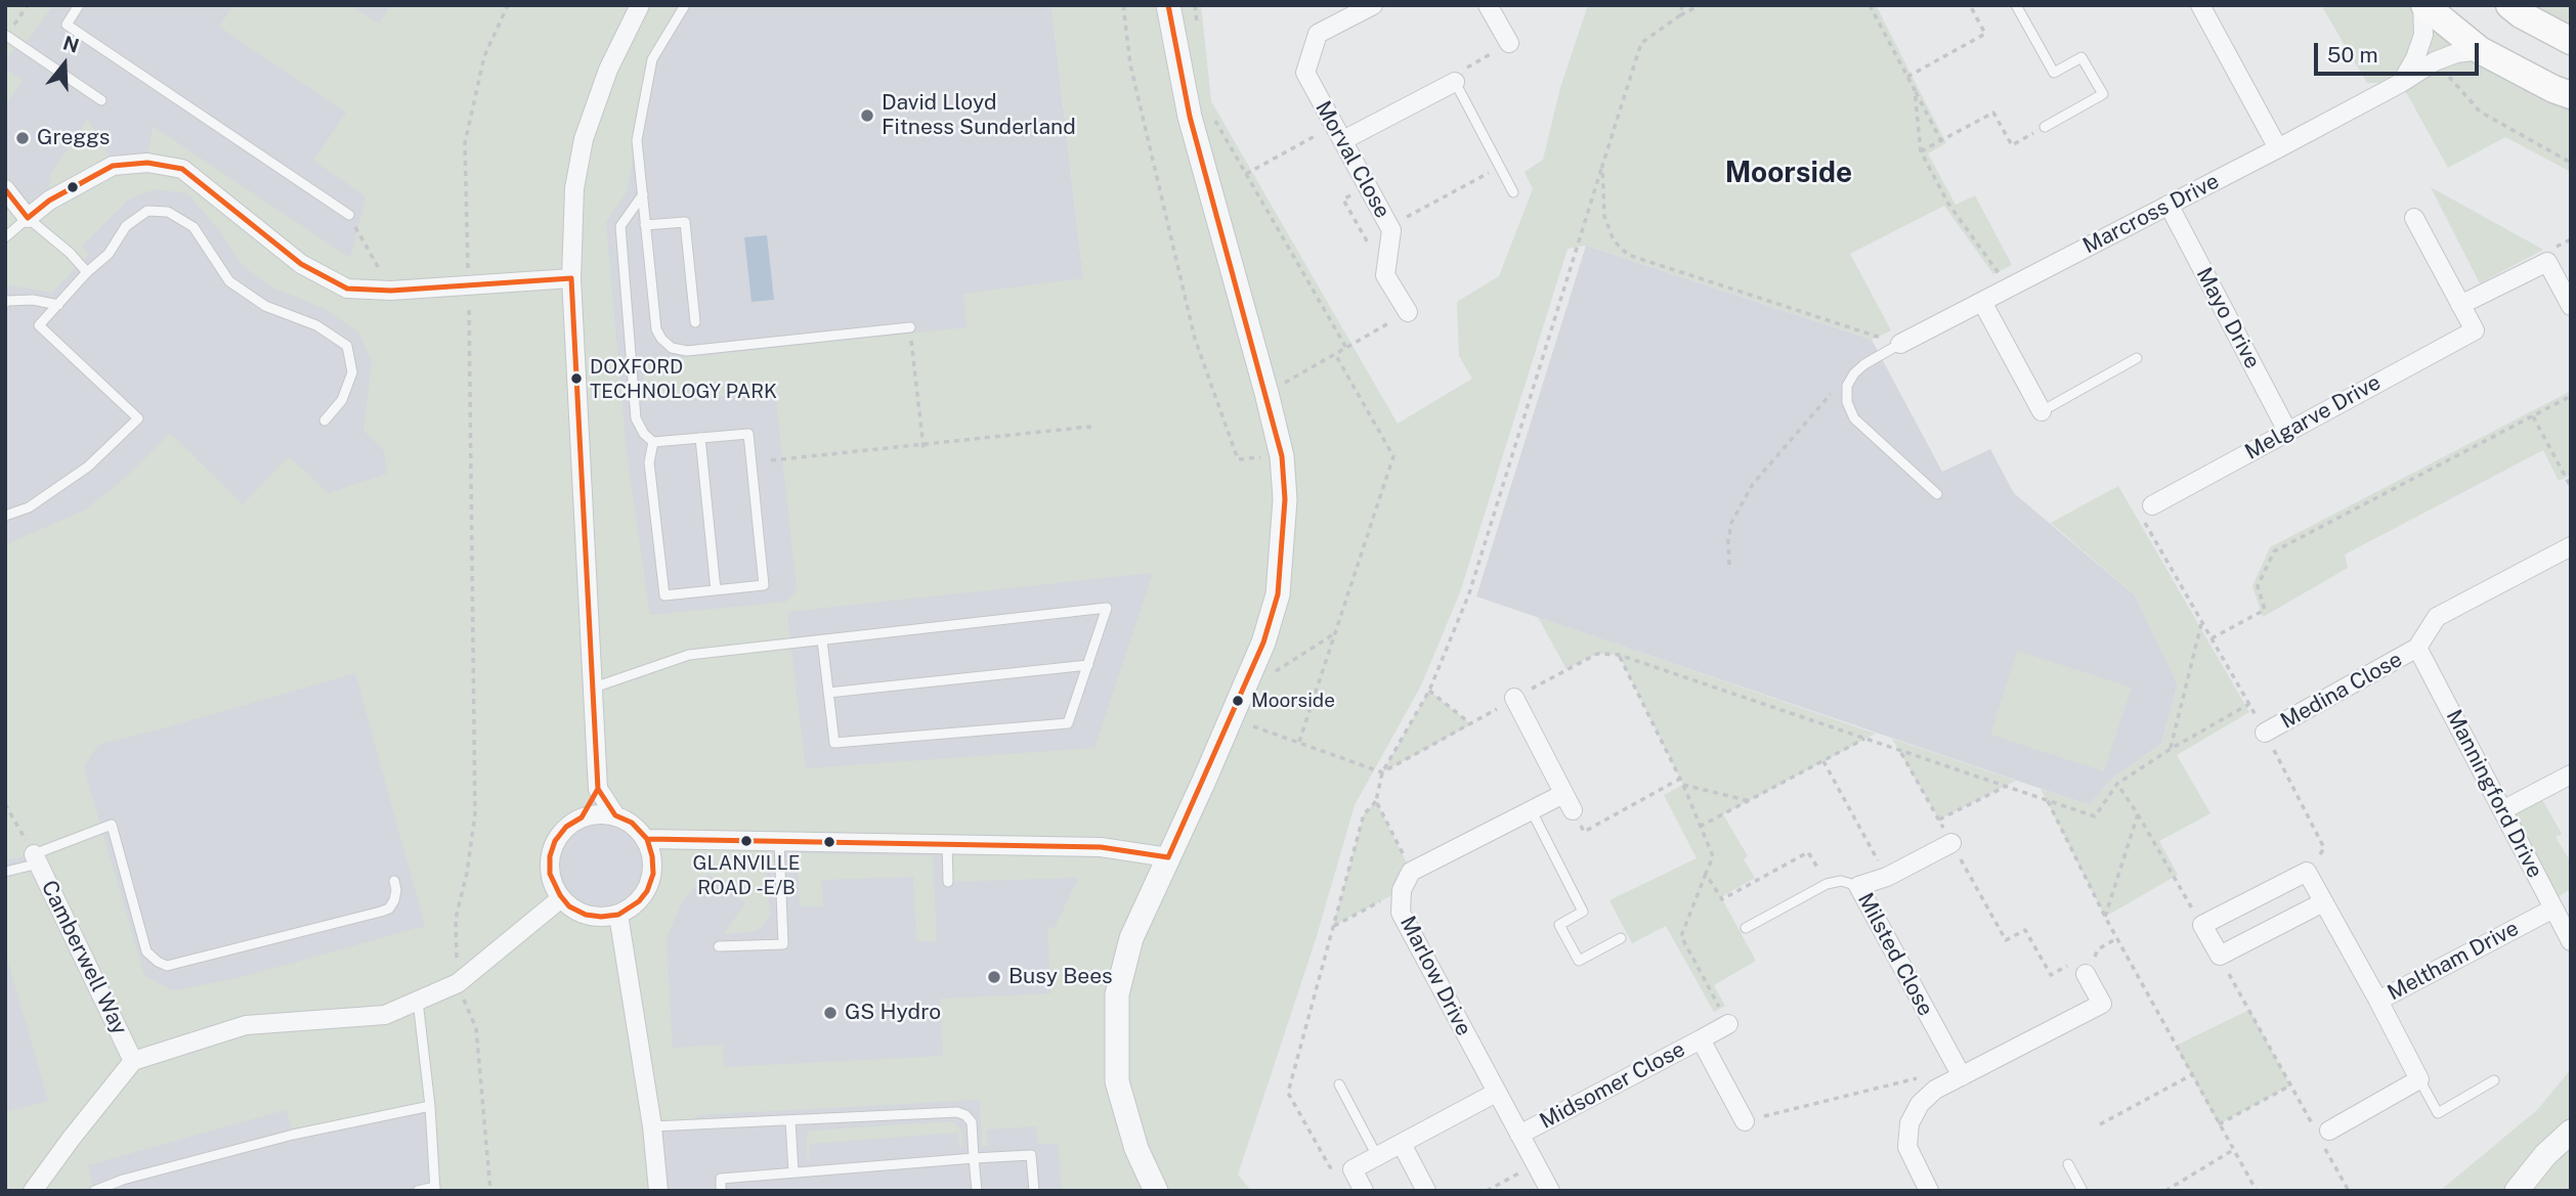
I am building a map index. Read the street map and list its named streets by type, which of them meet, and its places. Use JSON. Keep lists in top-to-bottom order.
{
  "streets": {
    "street": [
      "Morval Close",
      "Marcross Drive",
      "Mayo Drive",
      "Melgarve Drive",
      "Medina Close",
      "Manningford Drive",
      "Milsted Close",
      "Camberwell Way",
      "Meltham Drive",
      "Marlow Drive",
      "Midsomer Close"
    ]
  },
  "crossings": [
    ["Marcross Drive", "Mayo Drive"],
    ["Mayo Drive", "Melgarve Drive"],
    ["Medina Close", "Manningford Drive"],
    ["Manningford Drive", "Meltham Drive"],
    ["Marlow Drive", "Midsomer Close"]
  ],
  "districts": ["Moorside"],
  "places": [
    "David Lloyd Fitness Sunderland",
    "Greggs",
    "DOXFORD TECHNOLOGY PARK",
    "Moorside",
    "GLANVILLE ROAD -E/B",
    "Busy Bees",
    "GS Hydro"
  ],
  "scale_bar": "50 m",
  "north": "top"
}
